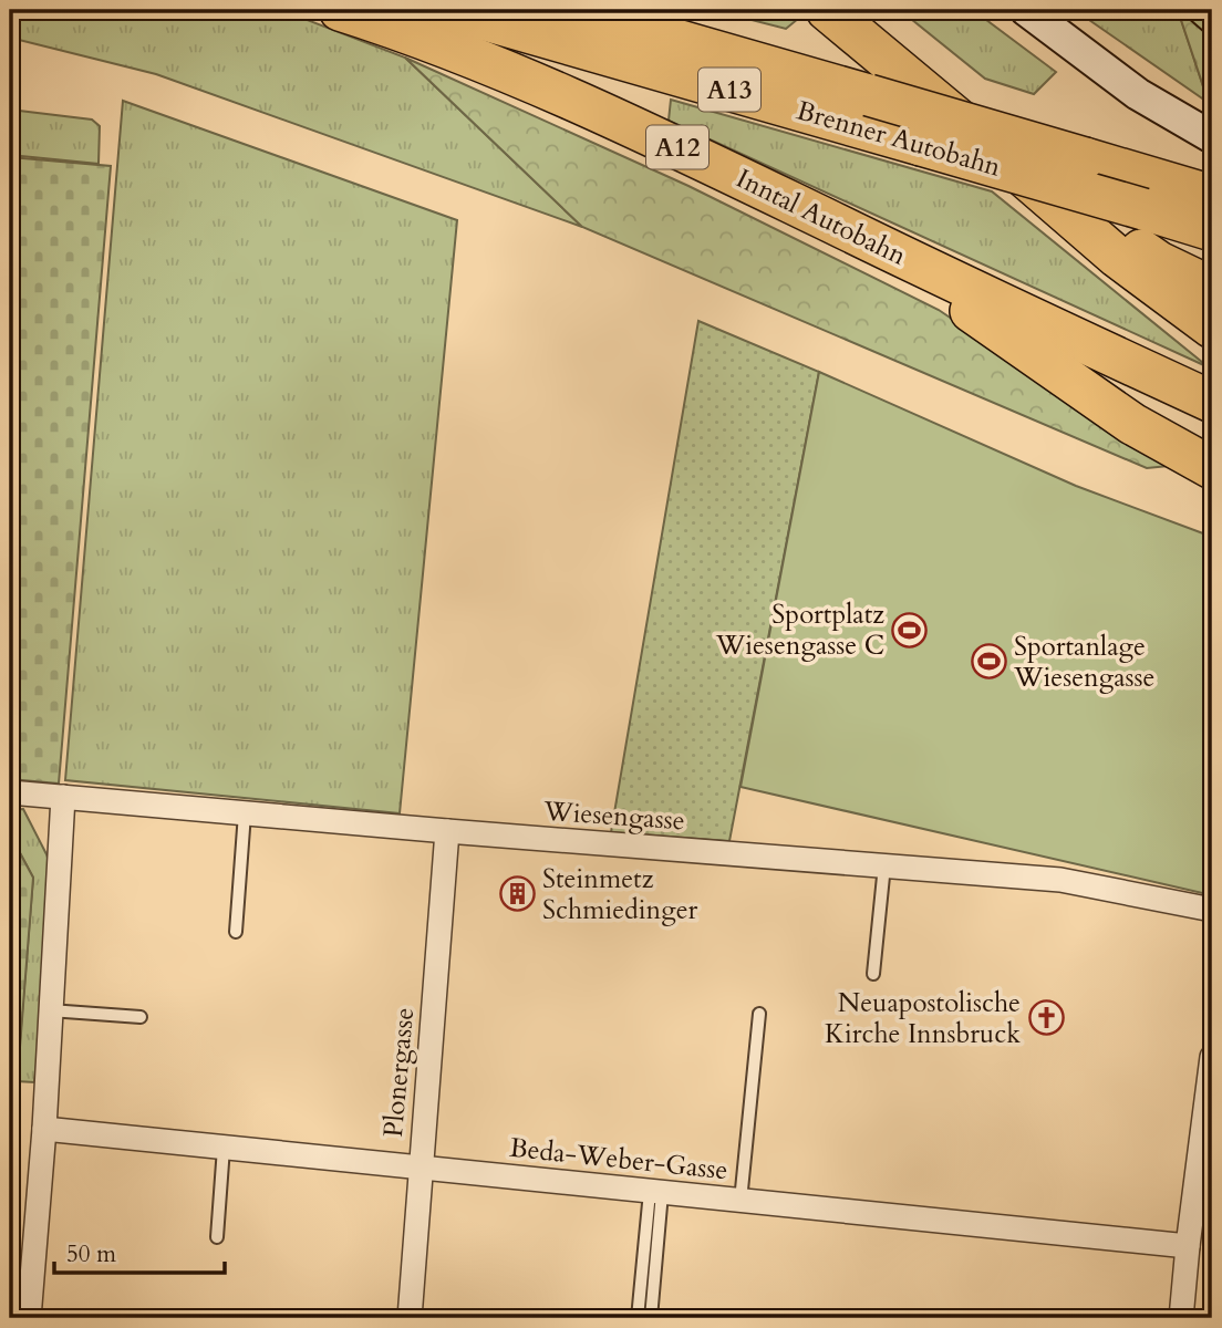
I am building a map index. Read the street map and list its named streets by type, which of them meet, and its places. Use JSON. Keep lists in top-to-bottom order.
{
  "streets": {
    "highway": [
      "A13",
      "Brenner Autobahn",
      "A12",
      "Inntal Autobahn"
    ],
    "street": ["Wiesengasse", "Plonergasse", "Beda-Weber-Gasse"]
  },
  "crossings": [
    ["Wiesengasse", "Plonergasse"],
    ["Plonergasse", "Beda-Weber-Gasse"]
  ],
  "places": {
    "sports": ["Sportplatz Wiesengasse C", "Sportanlage Wiesengasse"],
    "building": ["Steinmetz Schmiedinger"],
    "church": ["Neuapostolische Kirche Innsbruck"]
  },
  "scale_bar": "50 m"
}
